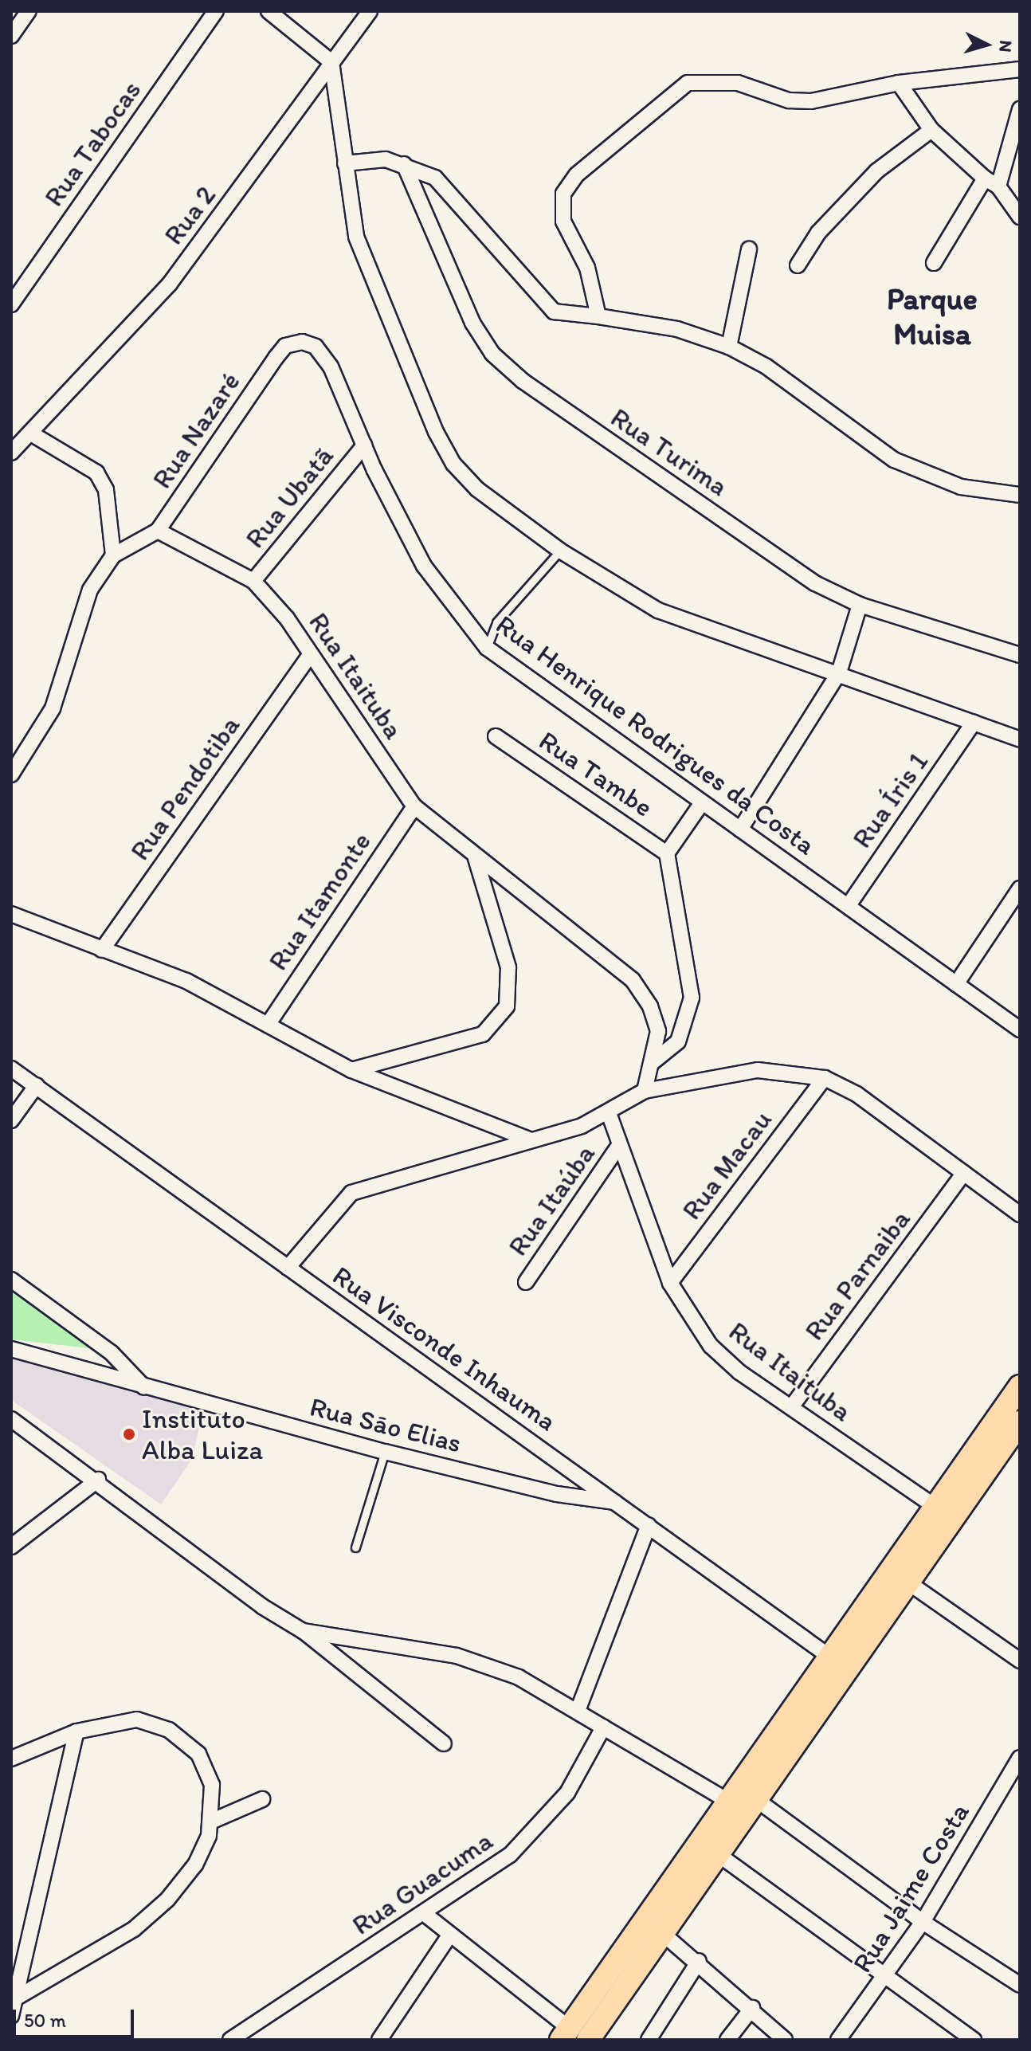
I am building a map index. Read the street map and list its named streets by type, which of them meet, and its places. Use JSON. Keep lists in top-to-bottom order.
{
  "streets": {
    "street": [
      "Rua Tabocas",
      "Rua 2",
      "Rua Nazaré",
      "Rua Turima",
      "Rua Ubatã",
      "Rua Itaituba",
      "Rua Henrique Rodrigues da Costa",
      "Rua Tambe",
      "Rua Pendotiba",
      "Rua Íris 1",
      "Rua Itamonte",
      "Rua Macau",
      "Rua Itaúba",
      "Rua Parnaiba",
      "Rua Visconde Inhauma",
      "Rua Sāo Elias",
      "Rua Guacuma",
      "Rua Jaime Costa"
    ]
  },
  "crossings": [
    ["Rua Nazaré", "Rua Itaituba"],
    ["Rua Nazaré", "Rua Henrique Rodrigues da Costa"],
    ["Rua Ubatã", "Rua Itaituba"],
    ["Rua Ubatã", "Rua Henrique Rodrigues da Costa"],
    ["Rua Itaituba", "Rua Pendotiba"],
    ["Rua Itaituba", "Rua Itamonte"],
    ["Rua Itaituba", "Rua Macau"],
    ["Rua Itaituba", "Rua Itaúba"],
    ["Rua Itaituba", "Rua Parnaiba"],
    ["Rua Henrique Rodrigues da Costa", "Rua Tambe"],
    ["Rua Henrique Rodrigues da Costa", "Rua Íris 1"],
    ["Rua Visconde Inhauma", "Rua Sāo Elias"]
  ],
  "districts": ["Parque Muisa"],
  "places": ["Instituto Alba Luiza"],
  "scale_bar": "50 m",
  "north": "right"
}
